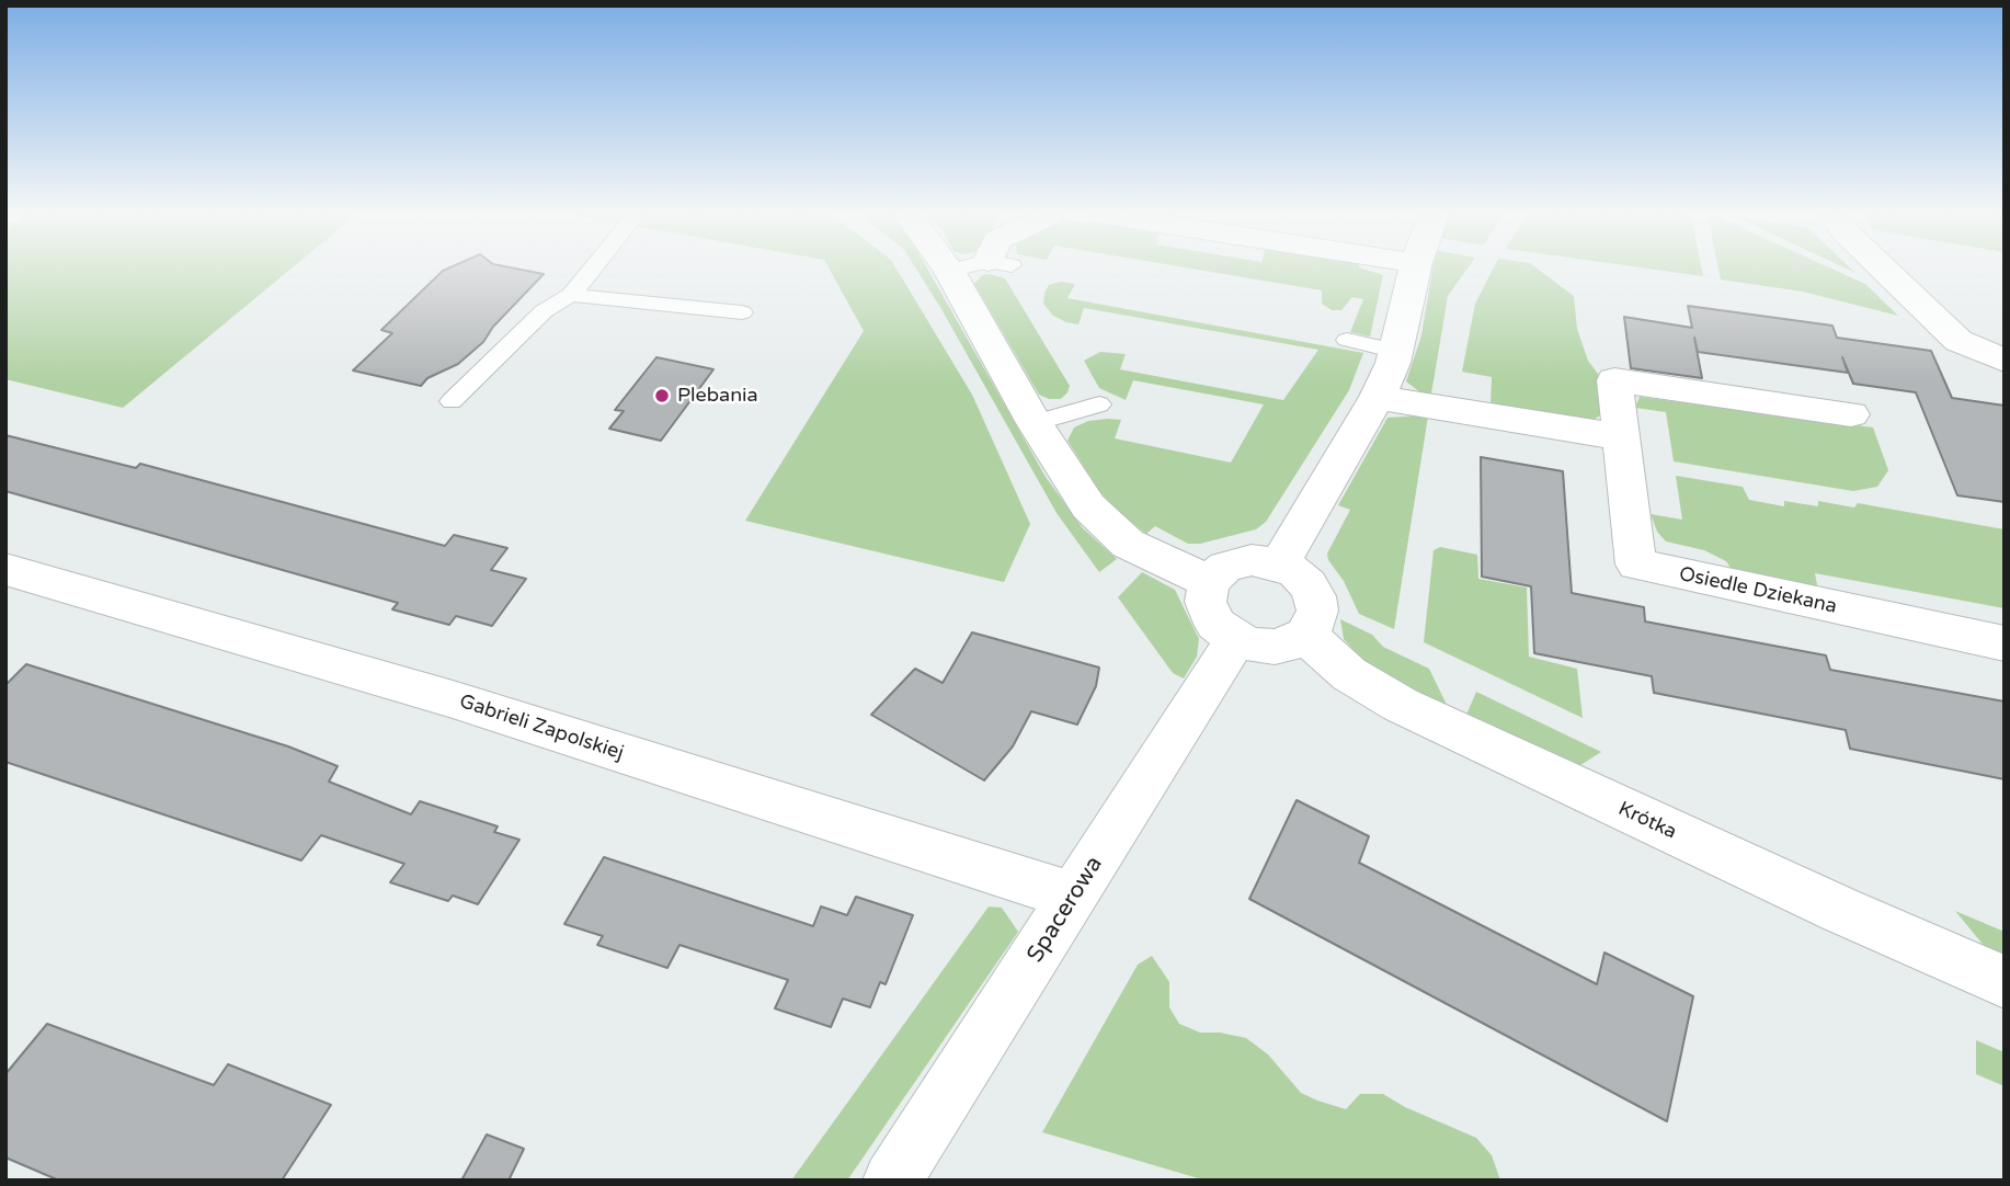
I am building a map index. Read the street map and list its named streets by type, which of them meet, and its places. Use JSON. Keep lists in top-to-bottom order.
{
  "streets": {
    "street": [
      "Osiedle Dziekana",
      "Gabrieli Zapolskiej",
      "Krótka",
      "Spacerowa"
    ]
  },
  "crossings": [
    ["Gabrieli Zapolskiej", "Spacerowa"],
    ["Krótka", "Spacerowa"]
  ],
  "places": ["Plebania"]
}
